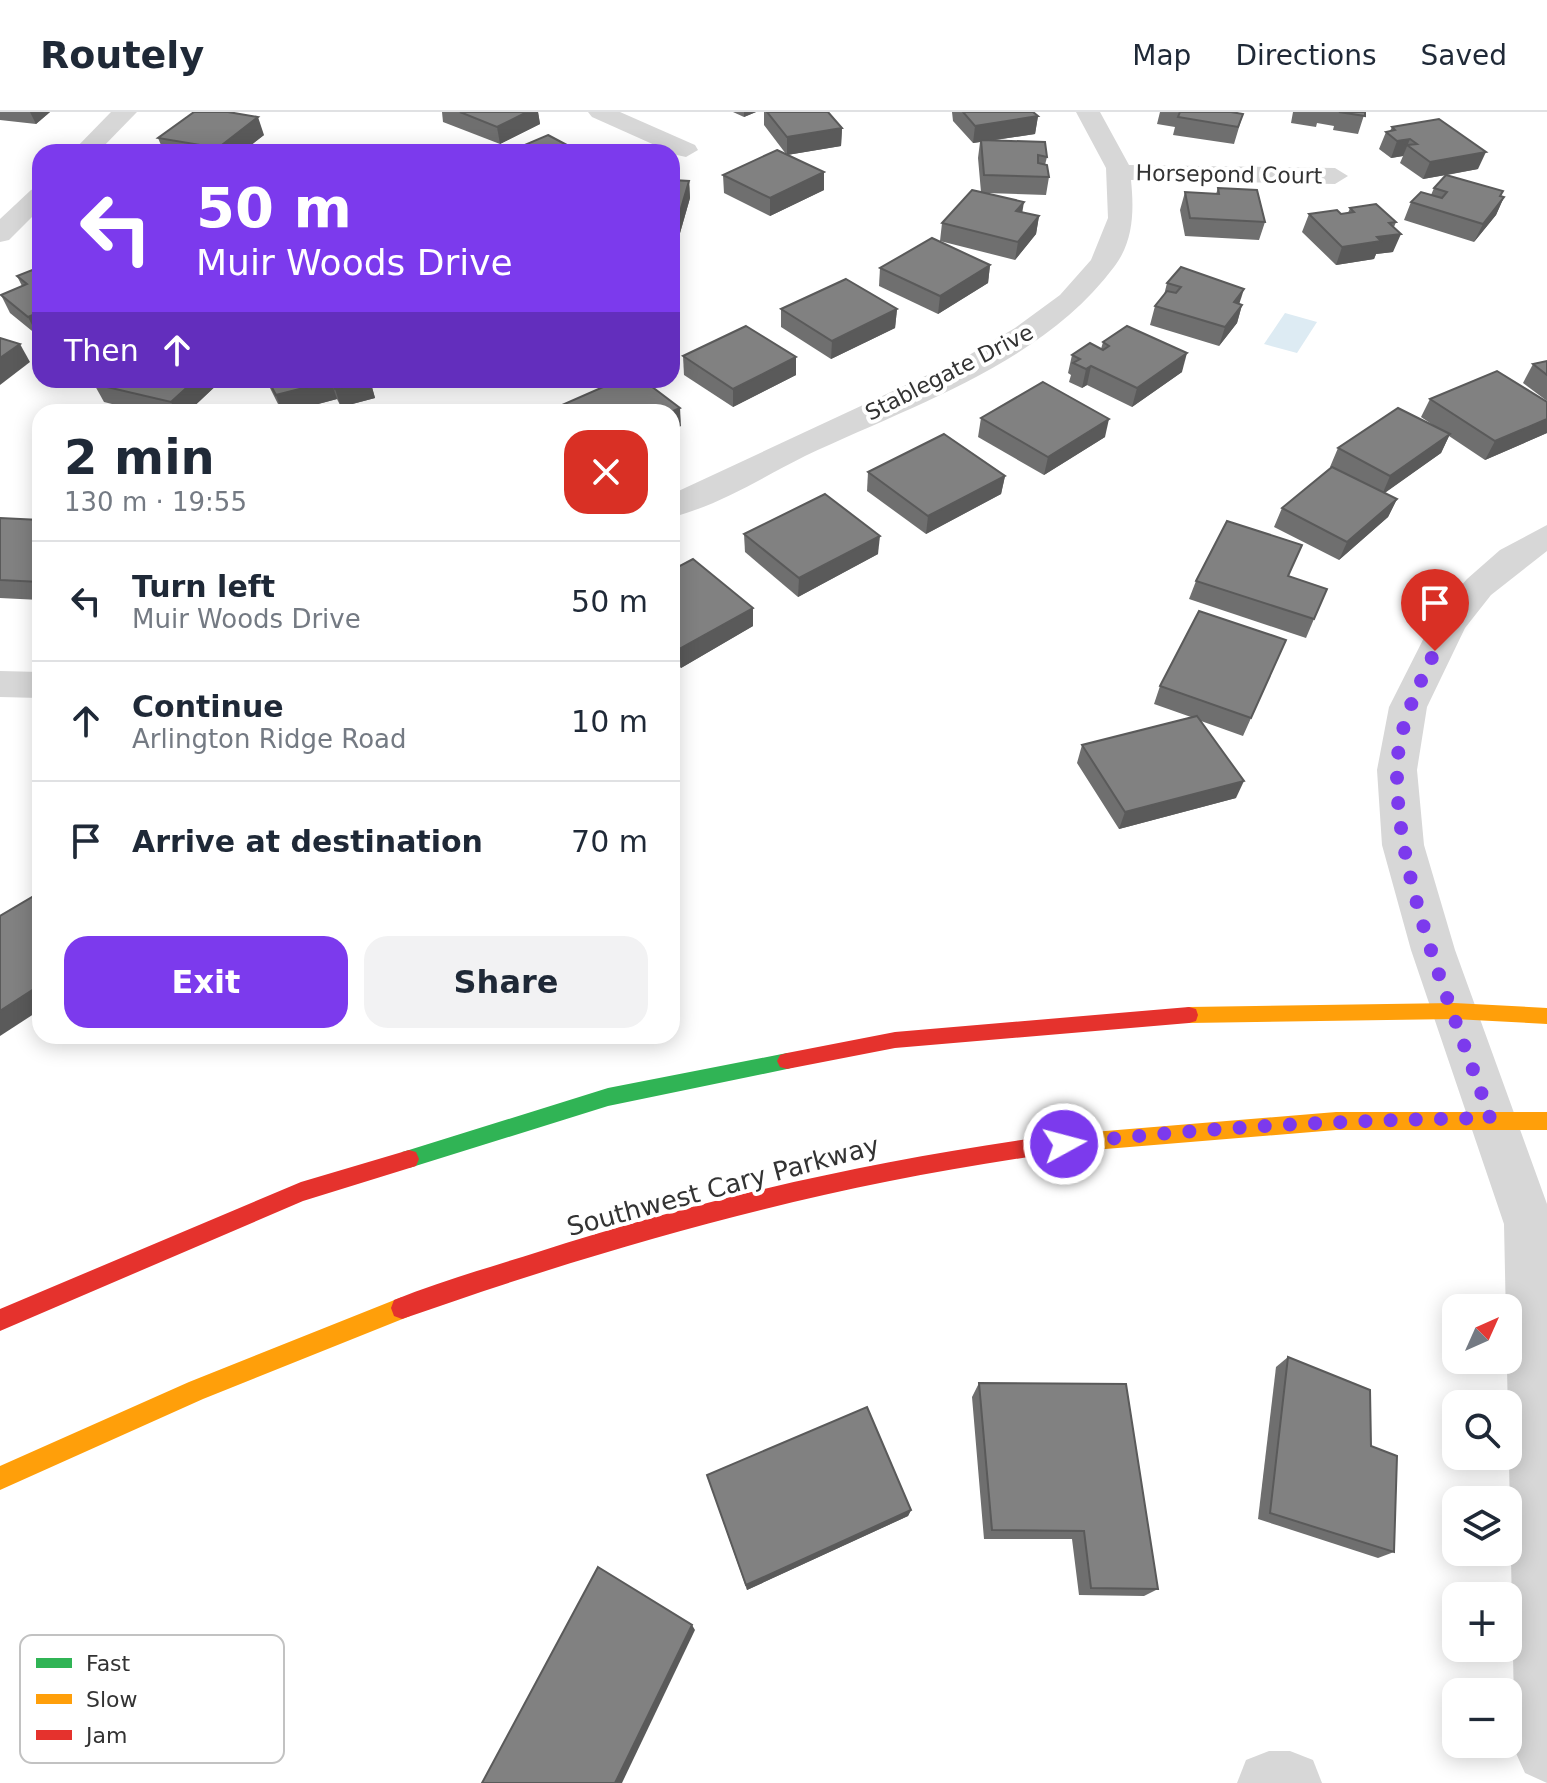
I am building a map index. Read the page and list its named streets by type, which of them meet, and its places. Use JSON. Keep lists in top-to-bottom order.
{
  "streets": {
    "main road": ["Southwest Cary Parkway"],
    "street": ["Horsepond Court", "Stablegate Drive"]
  },
  "crossings": [
    ["Horsepond Court", "Stablegate Drive"]
  ],
  "legend": ["Fast", "Slow", "Jam"],
  "north": "top right",
  "page": {
    "header": "Routely",
    "nav": ["Map", "Directions", "Saved"],
    "turn": ["50 m", "Muir Woods Drive"],
    "then": "Then",
    "heading": ["2 min", "130 m · 19:55"],
    "list": [
      {
        "name": "Turn left",
        "note": "Muir Woods Drive",
        "value": "50 m"
      },
      {
        "name": "Continue",
        "note": "Arlington Ridge Road",
        "value": "10 m"
      },
      {
        "name": "Arrive at destination",
        "value": "70 m"
      }
    ],
    "buttons": ["Exit", "Share"],
    "map_buttons": ["+", "−"]
  }
}
